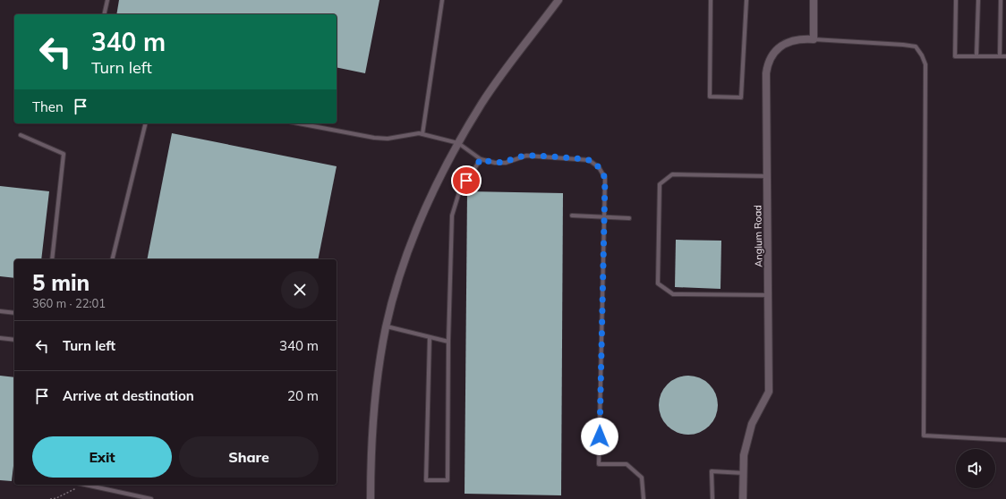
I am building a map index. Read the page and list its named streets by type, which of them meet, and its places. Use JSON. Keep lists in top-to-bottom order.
{
  "streets": {
    "street": ["Anglum Road"]
  },
  "page": {
    "turn": ["340 m", "Turn left"],
    "then": "Then",
    "heading": ["5 min", "360 m · 22:01"],
    "list": [
      {
        "name": "Turn left",
        "value": "340 m"
      },
      {
        "name": "Arrive at destination",
        "value": "20 m"
      }
    ],
    "buttons": ["Exit", "Share"]
  }
}
